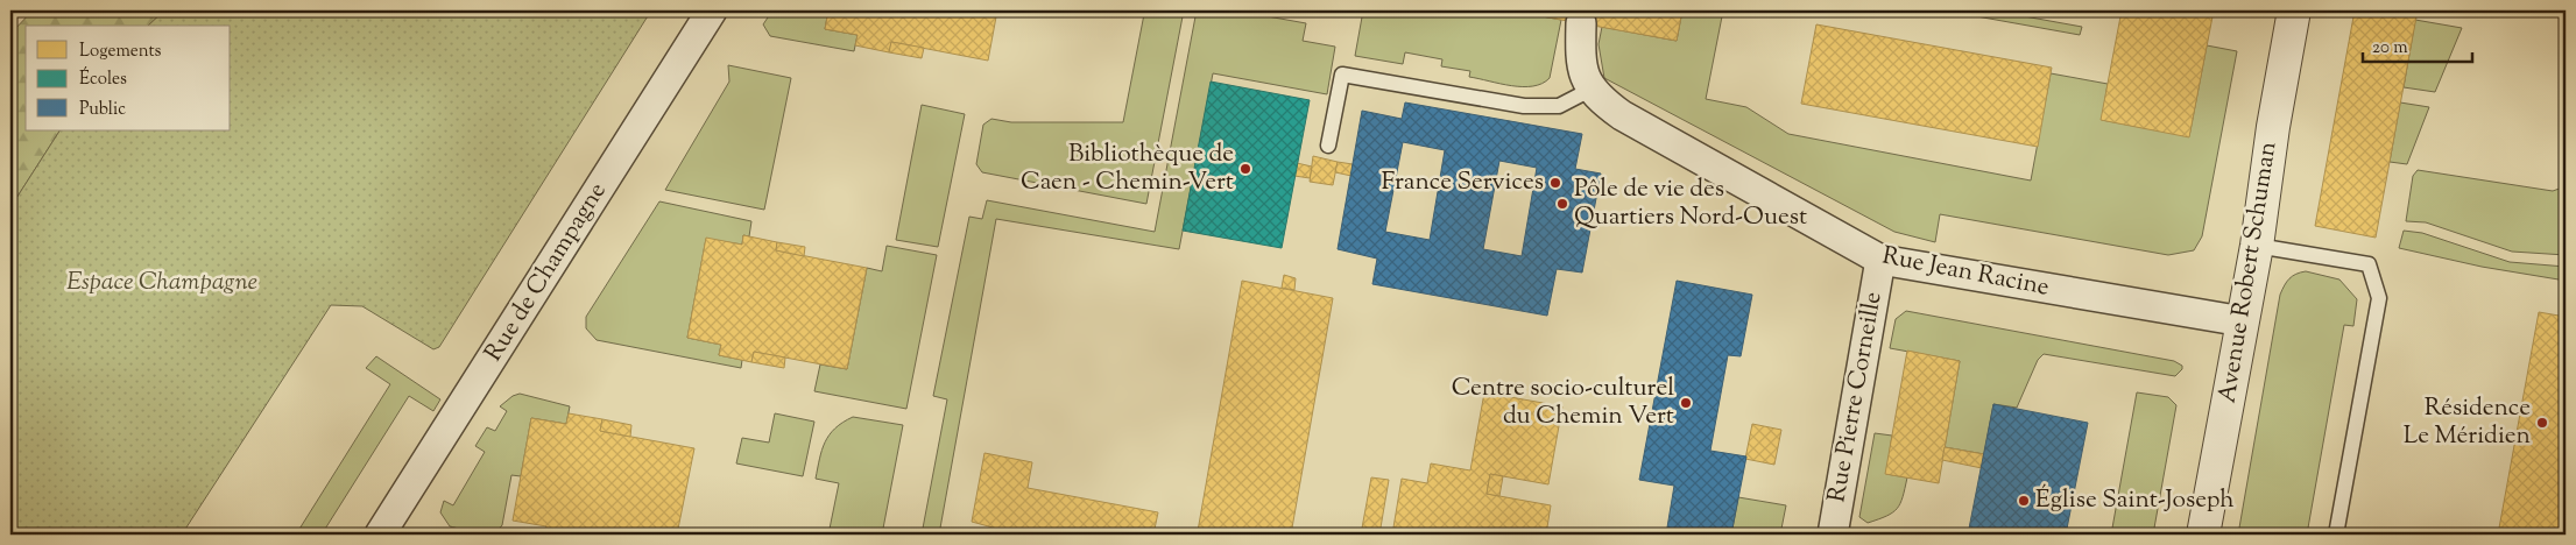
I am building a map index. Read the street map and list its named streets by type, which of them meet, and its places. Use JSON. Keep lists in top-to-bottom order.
{
  "streets": {
    "street": [
      "Rue de Champagne",
      "Rue Jean Racine",
      "Avenue Robert Schuman",
      "Rue Pierre Corneille"
    ]
  },
  "crossings": [
    ["Rue Jean Racine", "Avenue Robert Schuman"],
    ["Rue Jean Racine", "Rue Pierre Corneille"]
  ],
  "parks": ["Espace Champagne"],
  "places": [
    "Bibliothèque de Caen - Chemin-Vert",
    "France Services",
    "Pôle de vie des Quartiers Nord-Ouest",
    "Centre socio-culturel du Chemin Vert",
    "Résidence Le Méridien",
    "Église Saint-Joseph"
  ],
  "legend": ["Logements", "Écoles", "Public"],
  "scale_bar": "20 m"
}
